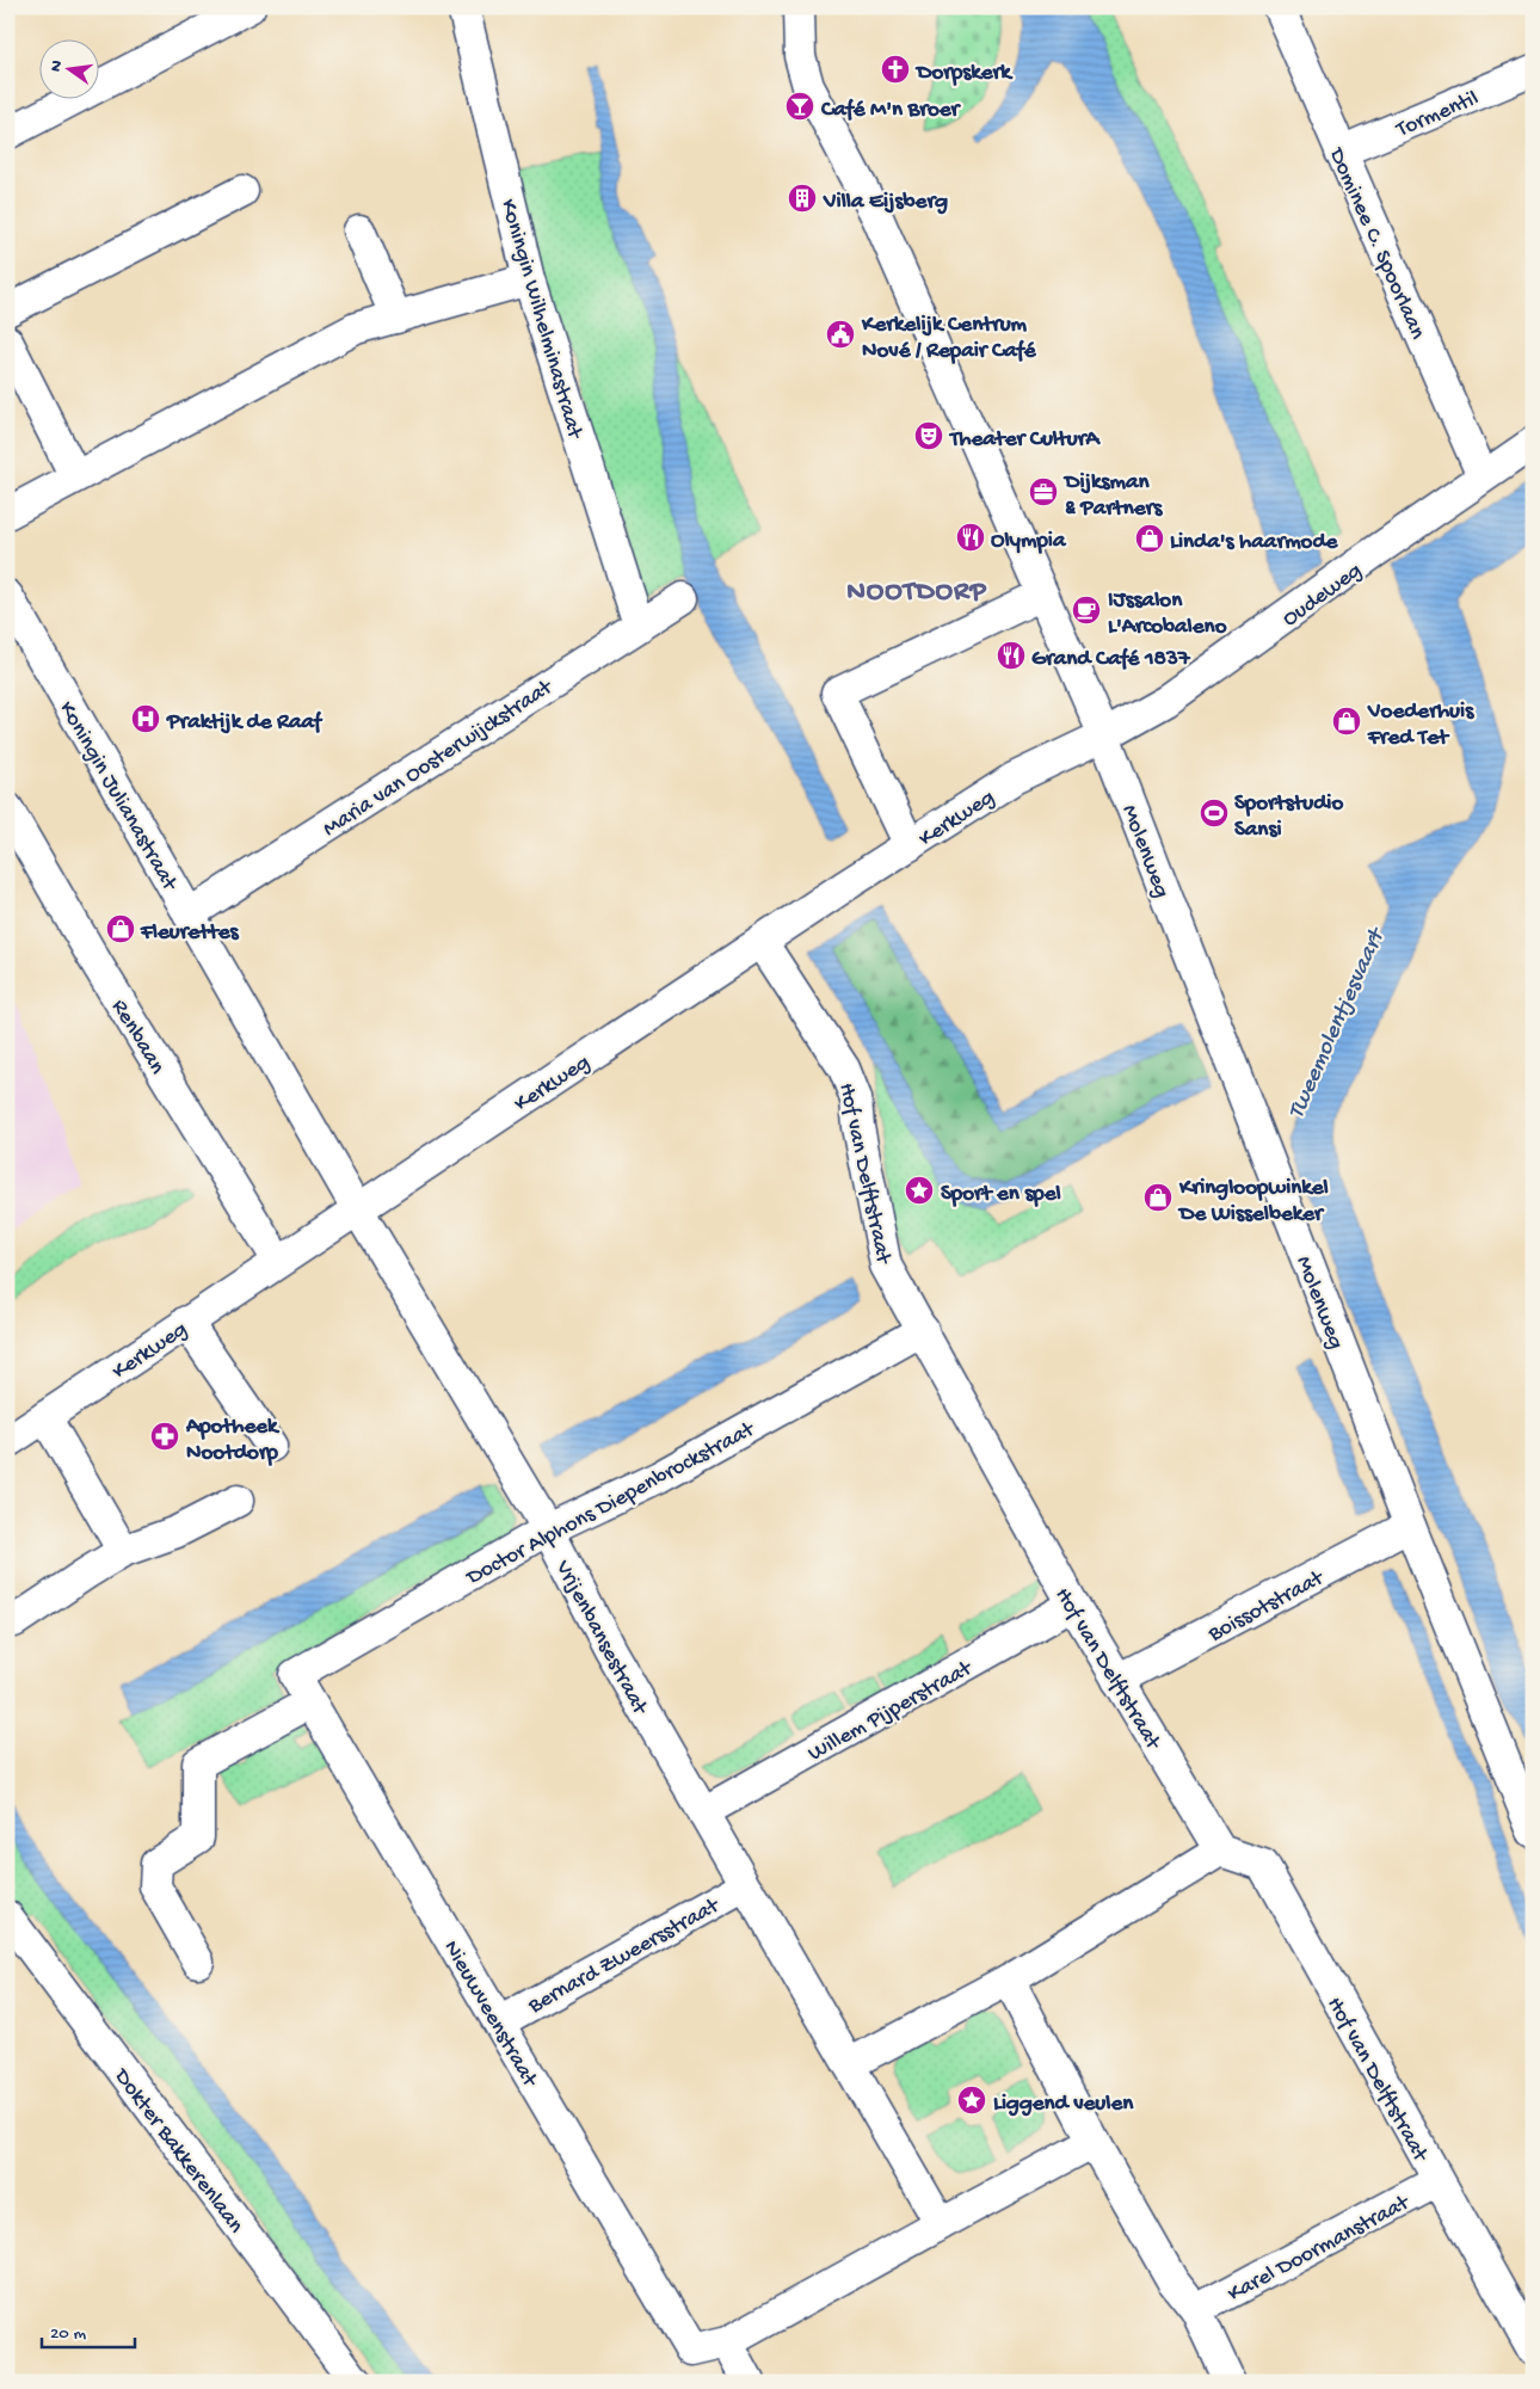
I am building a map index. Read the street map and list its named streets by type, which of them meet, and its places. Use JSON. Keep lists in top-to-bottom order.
{
  "streets": {
    "street": [
      "Tormentil",
      "Dominee C. Spoorlaan",
      "Koningin Wilhelminastraat",
      "Oudeweg",
      "Maria van Oosterwijckstraat",
      "Koningin Julianastraat",
      "Kerkweg",
      "Molenweg",
      "Renbaan",
      "Hof van Delftstraat",
      "Doctor Alphons Diepenbrockstraat",
      "Boissotstraat",
      "Vrijenbansestraat",
      "Willem Pijperstraat",
      "Bernard Zweersstraat",
      "Nieuwveenstraat",
      "Dokter Bakkerenlaan",
      "Karel Doormanstraat"
    ]
  },
  "crossings": [
    ["Tormentil", "Dominee C. Spoorlaan"],
    ["Dominee C. Spoorlaan", "Oudeweg"],
    ["Koningin Wilhelminastraat", "Maria van Oosterwijckstraat"],
    ["Oudeweg", "Kerkweg"],
    ["Oudeweg", "Molenweg"],
    ["Maria van Oosterwijckstraat", "Koningin Julianastraat"],
    ["Koningin Julianastraat", "Kerkweg"],
    ["Koningin Julianastraat", "Vrijenbansestraat"],
    ["Kerkweg", "Molenweg"],
    ["Kerkweg", "Renbaan"],
    ["Kerkweg", "Hof van Delftstraat"],
    ["Kerkweg", "Vrijenbansestraat"],
    ["Molenweg", "Boissotstraat"],
    ["Hof van Delftstraat", "Doctor Alphons Diepenbrockstraat"],
    ["Hof van Delftstraat", "Boissotstraat"],
    ["Hof van Delftstraat", "Willem Pijperstraat"],
    ["Hof van Delftstraat", "Karel Doormanstraat"],
    ["Doctor Alphons Diepenbrockstraat", "Vrijenbansestraat"],
    ["Doctor Alphons Diepenbrockstraat", "Nieuwveenstraat"],
    ["Vrijenbansestraat", "Willem Pijperstraat"],
    ["Vrijenbansestraat", "Bernard Zweersstraat"],
    ["Bernard Zweersstraat", "Nieuwveenstraat"]
  ],
  "districts": ["NOOTDORP"],
  "water": ["Tweemolentjesvaart"],
  "places": {
    "church": ["Dorpskerk"],
    "bar": ["Café M'n Broer"],
    "building": ["Villa Eijsberg"],
    "public building": ["Kerkelijk Centrum Nové / Repair Café"],
    "theatre": ["Theater CulturA"],
    "office": ["Dijksman & Partners"],
    "restaurant": ["Olympia", "Grand Café 1837"],
    "shop": [
      "Linda's haarmode",
      "Voederhuis Fred Tet",
      "Fleurettes",
      "Kringloopwinkel De Wisselbeker"
    ],
    "cafe": ["IJssalon L'Arcobaleno"],
    "hospital": ["Praktijk de Raaf"],
    "sports": ["Sportstudio Sansi"],
    "place": ["Sport en spel", "Liggend veulen"],
    "pharmacy": ["Apotheek Nootdorp"]
  },
  "scale_bar": "20 m",
  "north": "left"
}
